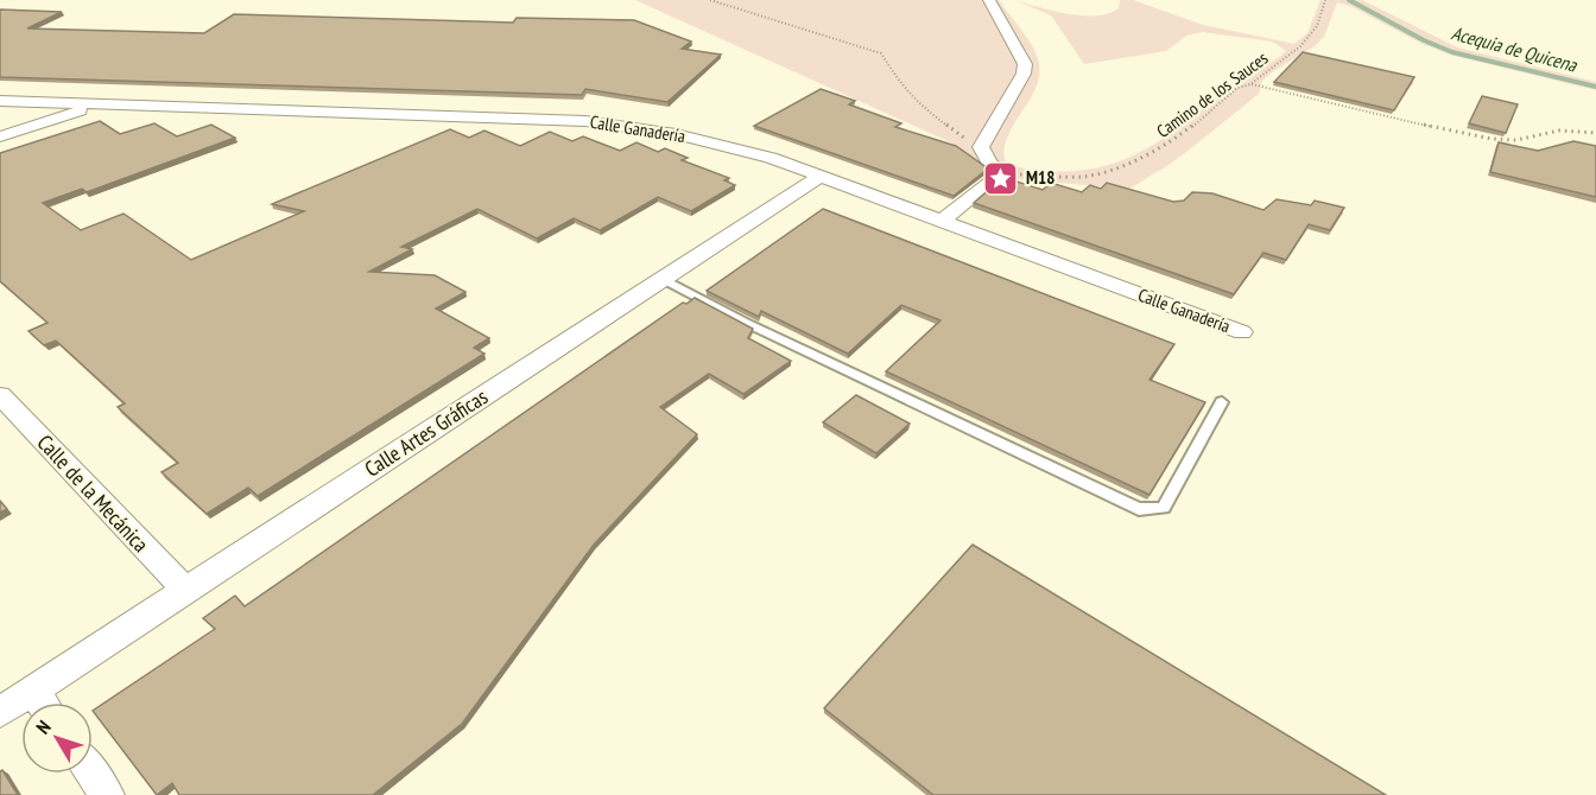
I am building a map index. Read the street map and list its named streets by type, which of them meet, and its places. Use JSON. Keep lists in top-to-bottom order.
{
  "streets": {
    "street": ["Calle Ganadería", "Calle Artes Gráficas", "Calle de la Mecánica"],
    "path": ["Camino de los Sauces"]
  },
  "crossings": [
    ["Calle Ganadería", "Calle Artes Gráficas"],
    ["Calle Artes Gráficas", "Calle de la Mecánica"]
  ],
  "water": ["Acequia de Quicena"],
  "places": {
    "place": ["M18"]
  },
  "north": "top left"
}
